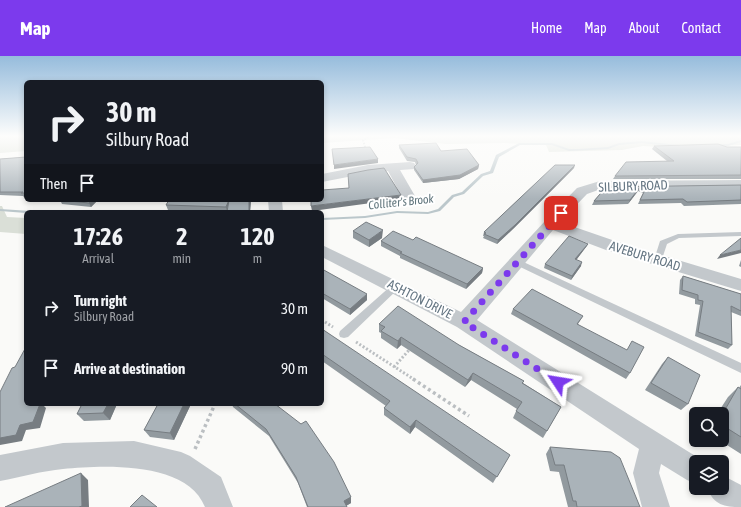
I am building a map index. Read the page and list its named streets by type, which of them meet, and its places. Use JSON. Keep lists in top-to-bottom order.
{
  "streets": {
    "street": ["SILBURY ROAD", "AVEBURY ROAD", "ASHTON DRIVE"]
  },
  "crossings": [
    ["SILBURY ROAD", "AVEBURY ROAD"],
    ["SILBURY ROAD", "ASHTON DRIVE"]
  ],
  "water": ["Colliter's Brook"],
  "page": {
    "header": "Map",
    "nav": [
      "Home",
      "Map",
      "About",
      "Contact"
    ],
    "turn": ["30 m", "Silbury Road"],
    "then": "Then",
    "eta": [
      "17:26",
      "Arrival",
      "2",
      "min",
      "120",
      "m"
    ],
    "list": [
      {
        "name": "Turn right",
        "note": "Silbury Road",
        "value": "30 m"
      },
      {
        "name": "Arrive at destination",
        "value": "90 m"
      }
    ]
  }
}
